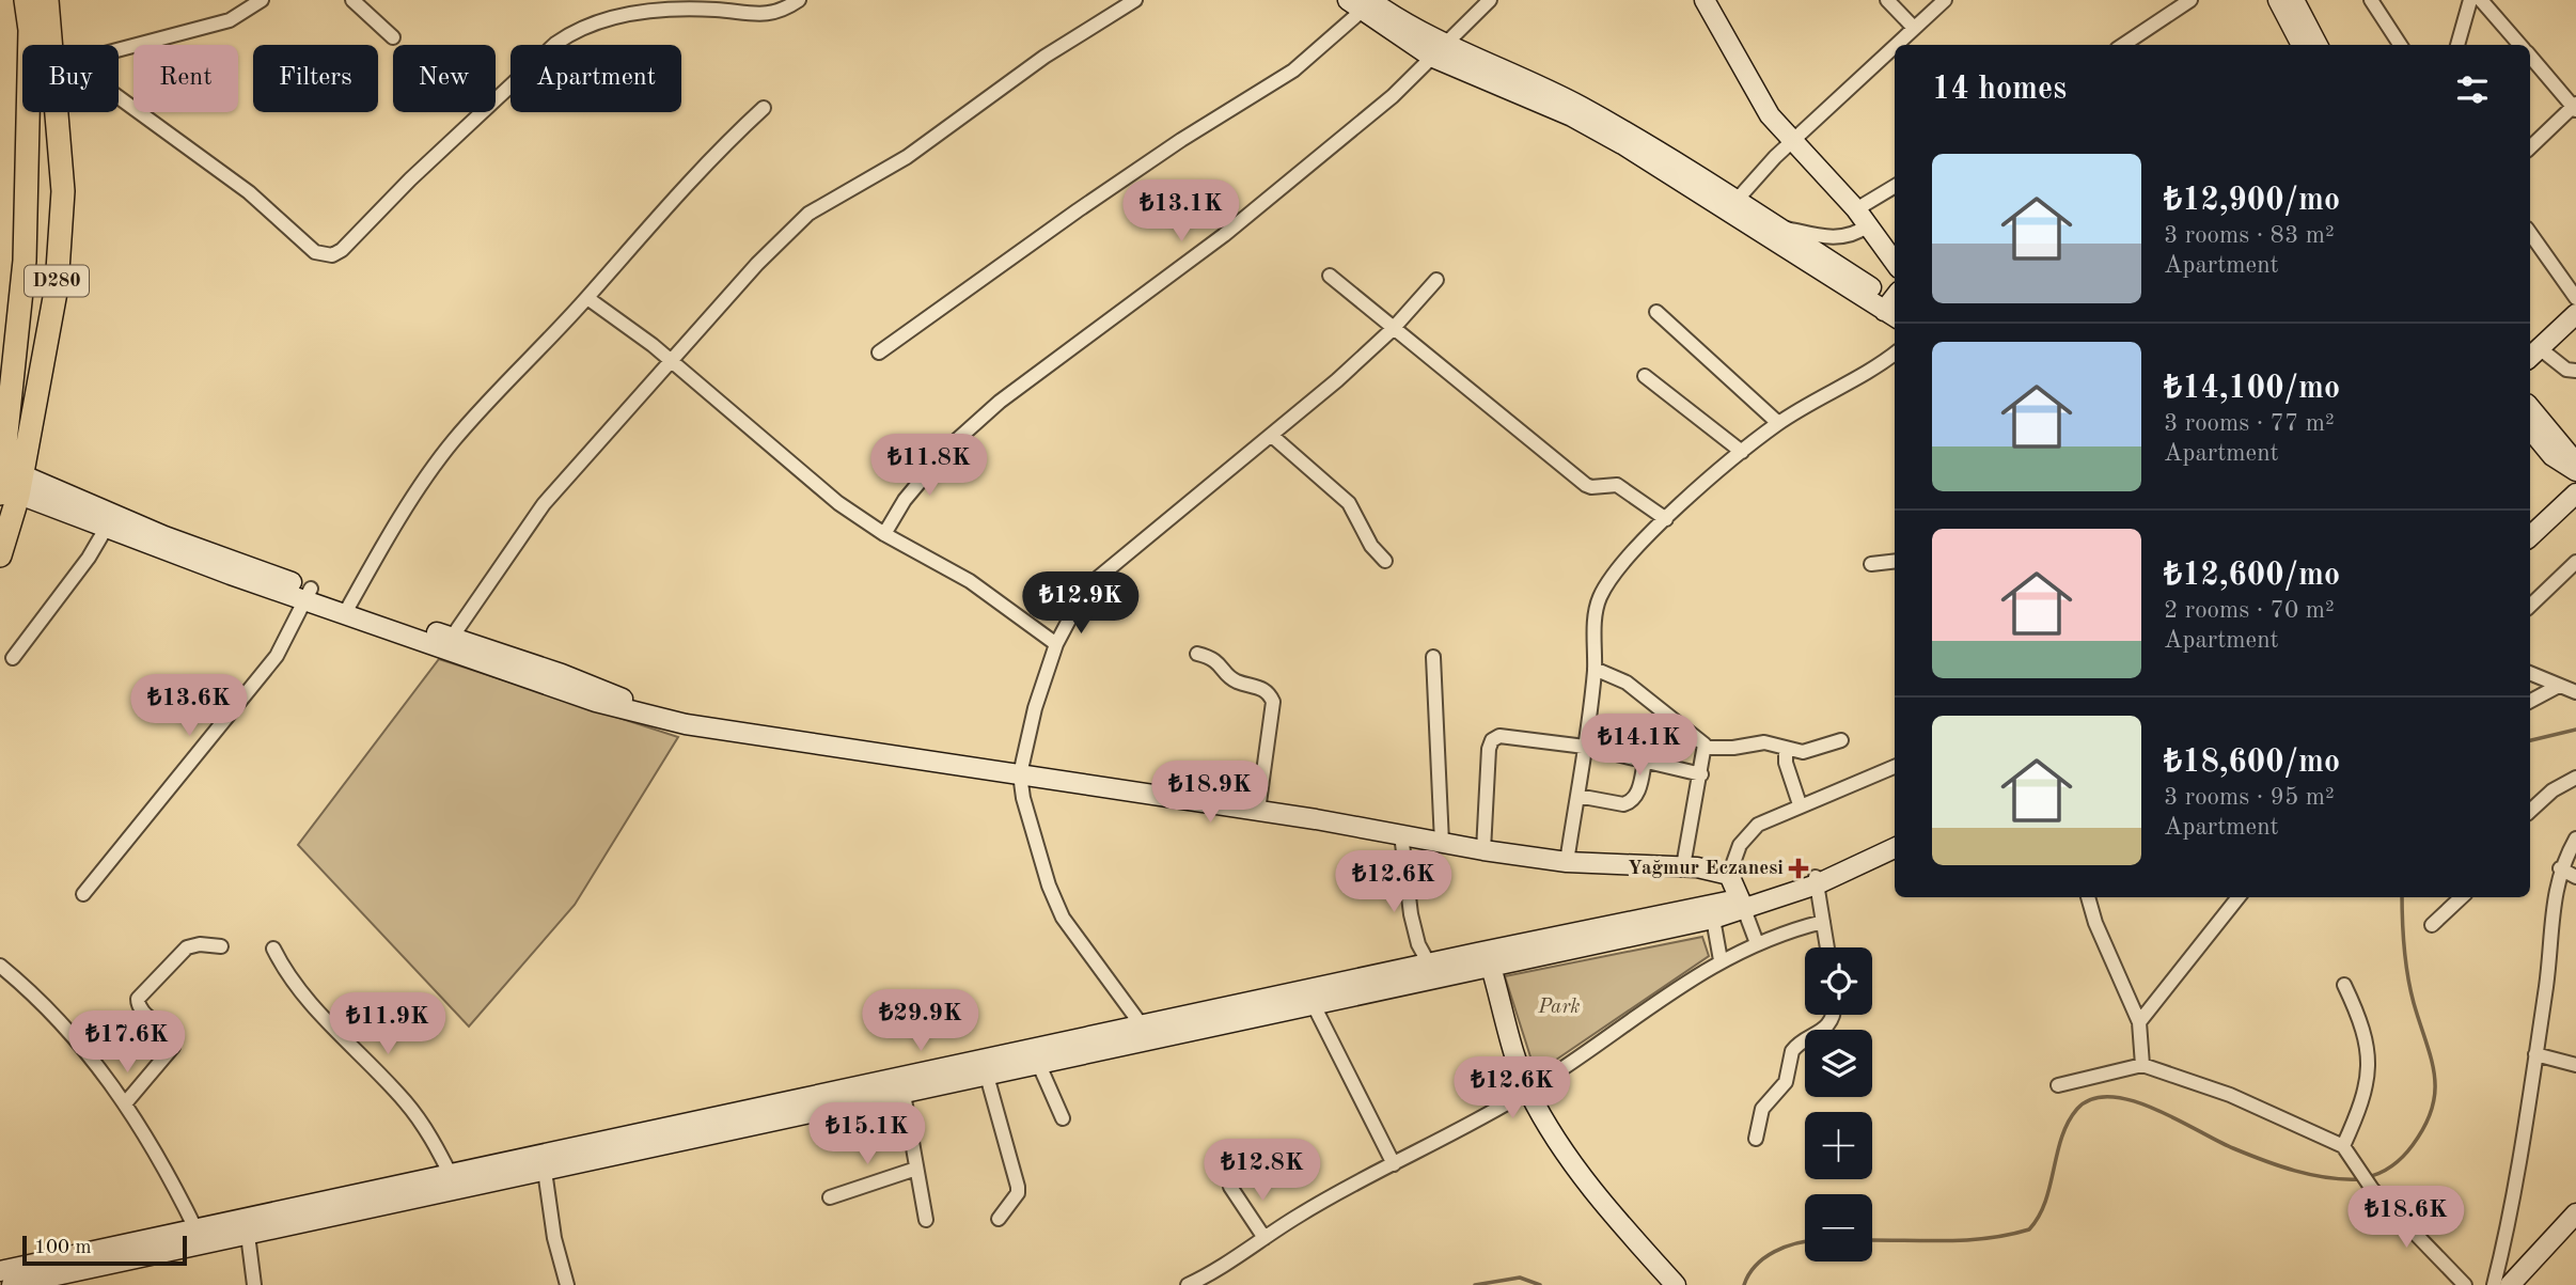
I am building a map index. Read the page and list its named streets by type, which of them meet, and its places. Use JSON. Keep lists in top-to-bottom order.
{
  "streets": {
    "highway": ["D280"]
  },
  "parks": ["Park"],
  "places": {
    "health": ["Yağmur Eczanesi"]
  },
  "scale_bar": "100 m",
  "page": {
    "chip": [
      "Buy",
      "Rent",
      "Filters",
      "New",
      "Apartment"
    ],
    "heading": "14 homes",
    "list": [
      {
        "name": "₺12,900/mo",
        "note": "3 rooms · 83 m² · Apartment"
      },
      {
        "name": "₺14,100/mo",
        "note": "3 rooms · 77 m² · Apartment"
      },
      {
        "name": "₺12,600/mo",
        "note": "2 rooms · 70 m² · Apartment"
      },
      {
        "name": "₺18,600/mo",
        "note": "3 rooms · 95 m² · Apartment"
      }
    ],
    "price": [
      "₺13.1K",
      "₺11.8K",
      "₺12.9K",
      "₺13.6K",
      "₺14.1K",
      "₺18.9K",
      "₺12.6K",
      "₺29.9K",
      "₺11.9K",
      "₺17.6K",
      "₺12.6K",
      "₺15.1K",
      "₺12.8K",
      "₺18.6K"
    ],
    "map_buttons": ["+", "−"],
    "scale": "100 m"
  }
}
